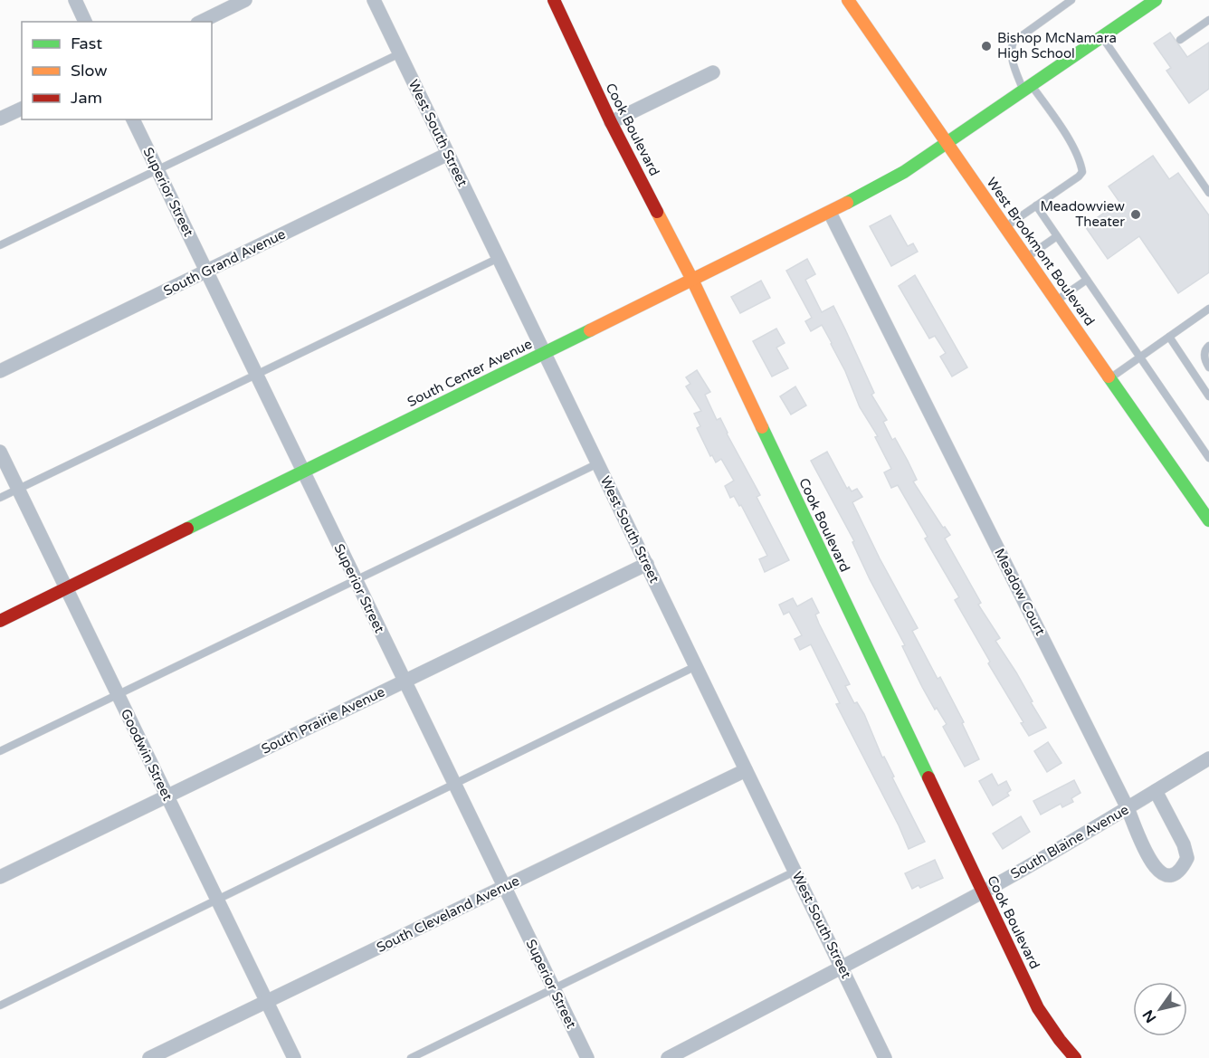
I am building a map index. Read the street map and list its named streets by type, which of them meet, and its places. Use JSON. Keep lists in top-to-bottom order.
{
  "streets": {
    "street": [
      "Cook Boulevard",
      "West South Street",
      "Superior Street",
      "West Brookmont Boulevard",
      "South Grand Avenue",
      "South Center Avenue",
      "Meadow Court",
      "South Prairie Avenue",
      "Goodwin Street",
      "South Blaine Avenue",
      "South Cleveland Avenue"
    ]
  },
  "crossings": [
    ["Cook Boulevard", "South Center Avenue"],
    ["Cook Boulevard", "South Blaine Avenue"],
    ["West South Street", "South Grand Avenue"],
    ["West South Street", "South Center Avenue"],
    ["West South Street", "South Prairie Avenue"],
    ["West South Street", "South Blaine Avenue"],
    ["West South Street", "South Cleveland Avenue"],
    ["Superior Street", "South Grand Avenue"],
    ["Superior Street", "South Center Avenue"],
    ["Superior Street", "South Prairie Avenue"],
    ["Superior Street", "South Cleveland Avenue"],
    ["West Brookmont Boulevard", "South Center Avenue"],
    ["South Center Avenue", "Meadow Court"],
    ["South Center Avenue", "Goodwin Street"],
    ["Meadow Court", "South Blaine Avenue"],
    ["South Prairie Avenue", "Goodwin Street"],
    ["Goodwin Street", "South Cleveland Avenue"]
  ],
  "places": ["Bishop McNamara High School", "Meadowview Theater"],
  "legend": ["Fast", "Slow", "Jam"],
  "north": "bottom left"
}
